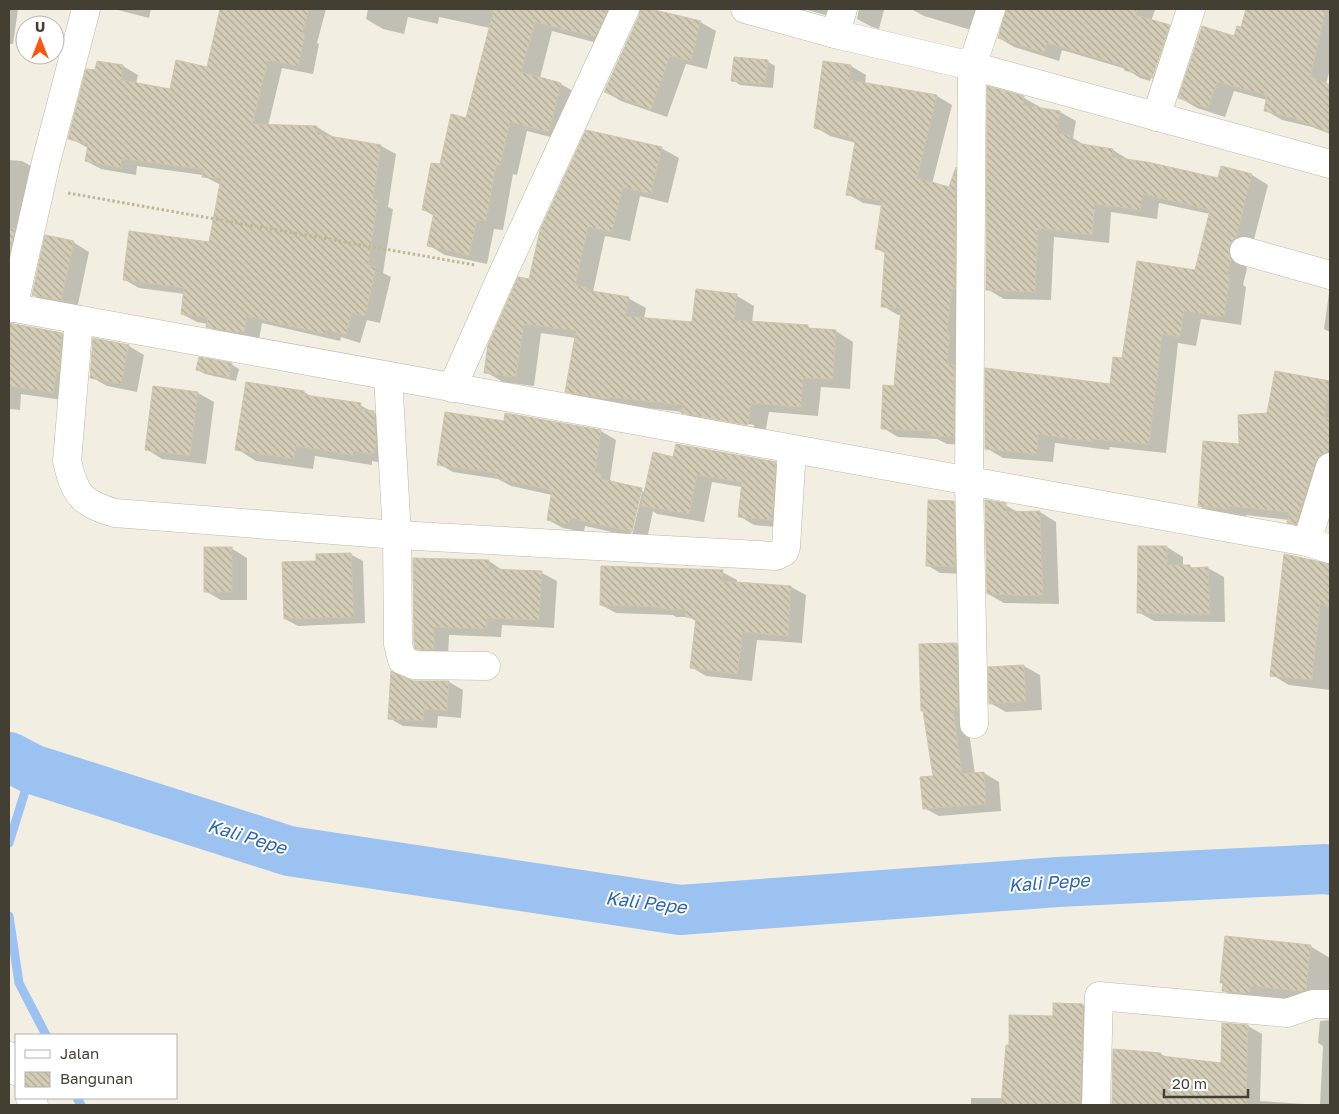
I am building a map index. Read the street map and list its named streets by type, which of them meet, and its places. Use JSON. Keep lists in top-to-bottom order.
{
  "water": ["Kali Pepe"],
  "legend": ["Jalan", "Bangunan"],
  "scale_bar": "20 m",
  "north": "top"
}
